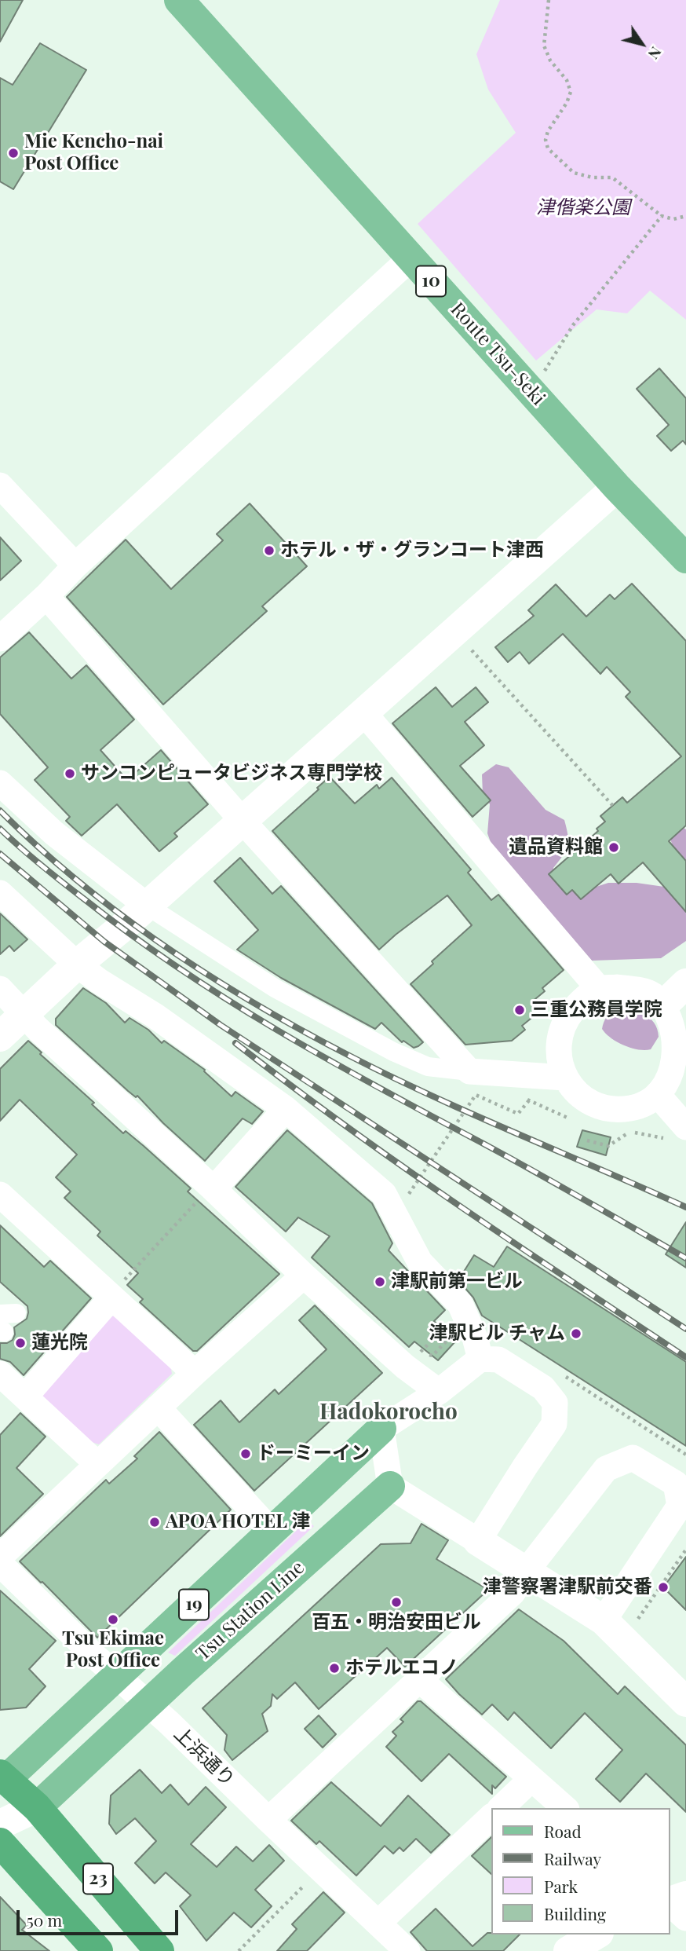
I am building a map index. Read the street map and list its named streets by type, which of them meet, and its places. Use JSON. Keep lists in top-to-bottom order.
{
  "streets": {
    "highway": ["23"],
    "main road": [
      "10",
      "Route Tsu-Seki",
      "19",
      "Tsu Station Line"
    ],
    "street": ["上浜通り"]
  },
  "crossings": [
    ["19", "上浜通り"],
    ["19", "23"],
    ["Tsu Station Line", "上浜通り"],
    ["Tsu Station Line", "23"]
  ],
  "districts": ["Hadokorocho"],
  "parks": ["津偕楽公園"],
  "places": [
    "Mie Kencho-nai Post Office",
    "ホテル・ザ・グランコート津西",
    "サンコンピュータビジネス専門学校",
    "遺品資料館",
    "三重公務員学院",
    "津駅前第一ビル",
    "津駅ビル チャム",
    "蓮光院",
    "ドーミーイン",
    "APOA HOTEL 津",
    "津警察署津駅前交番",
    "百五・明治安田ビル",
    "Tsu Ekimae Post Office",
    "ホテルエコノ"
  ],
  "legend": [
    "Road",
    "Railway",
    "Park",
    "Building"
  ],
  "scale_bar": "50 m",
  "north": "bottom right"
}
